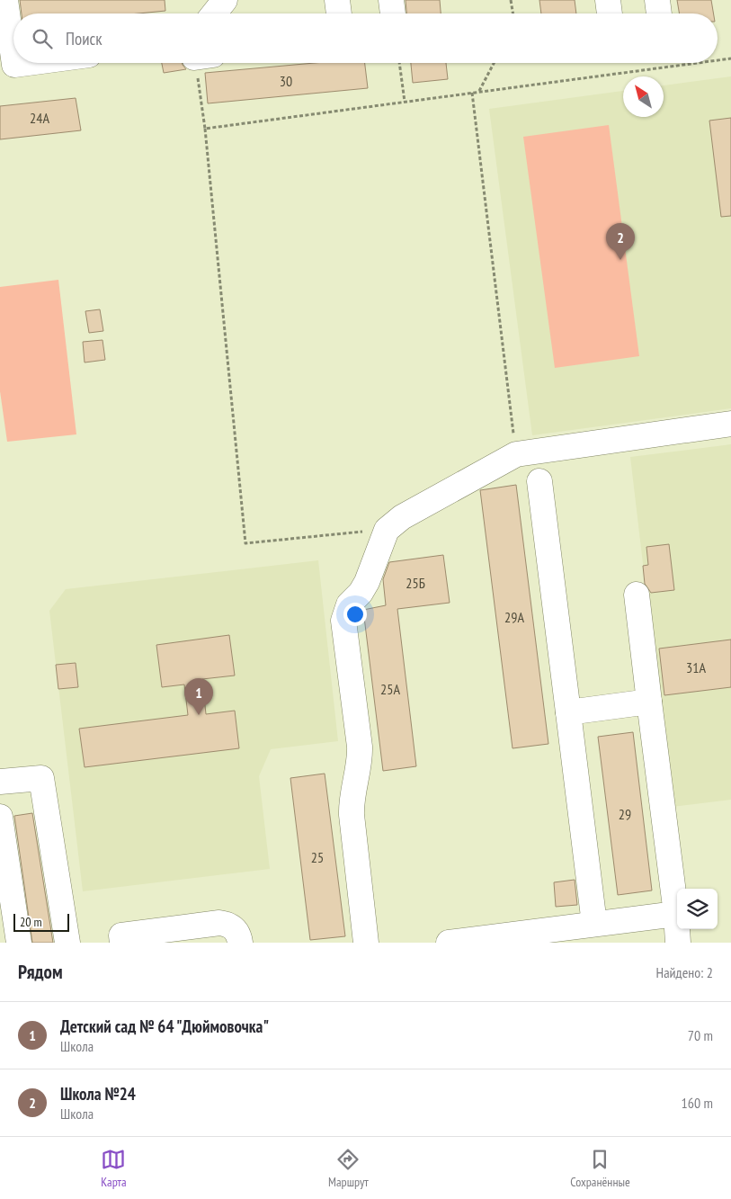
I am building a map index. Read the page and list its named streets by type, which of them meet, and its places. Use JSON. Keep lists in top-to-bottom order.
{
  "house_numbers": [
    "30",
    "24А",
    "25Б",
    "29А",
    "31А",
    "25А",
    "29",
    "25"
  ],
  "scale_bar": "20 m",
  "north": "top left",
  "page": {
    "search": "Поиск",
    "pins": ["2", "1"],
    "scale": "20 m",
    "heading": ["Рядом", "Найдено: 2"],
    "list": [
      {
        "mark": "1",
        "name": "Детский сад № 64 \"Дюймовочка\"",
        "note": "Школа",
        "value": "70 m"
      },
      {
        "mark": "2",
        "name": "Школа №24",
        "note": "Школа",
        "value": "160 m"
      }
    ],
    "nav": ["Карта", "Маршрут", "Сохранённые"]
  }
}
